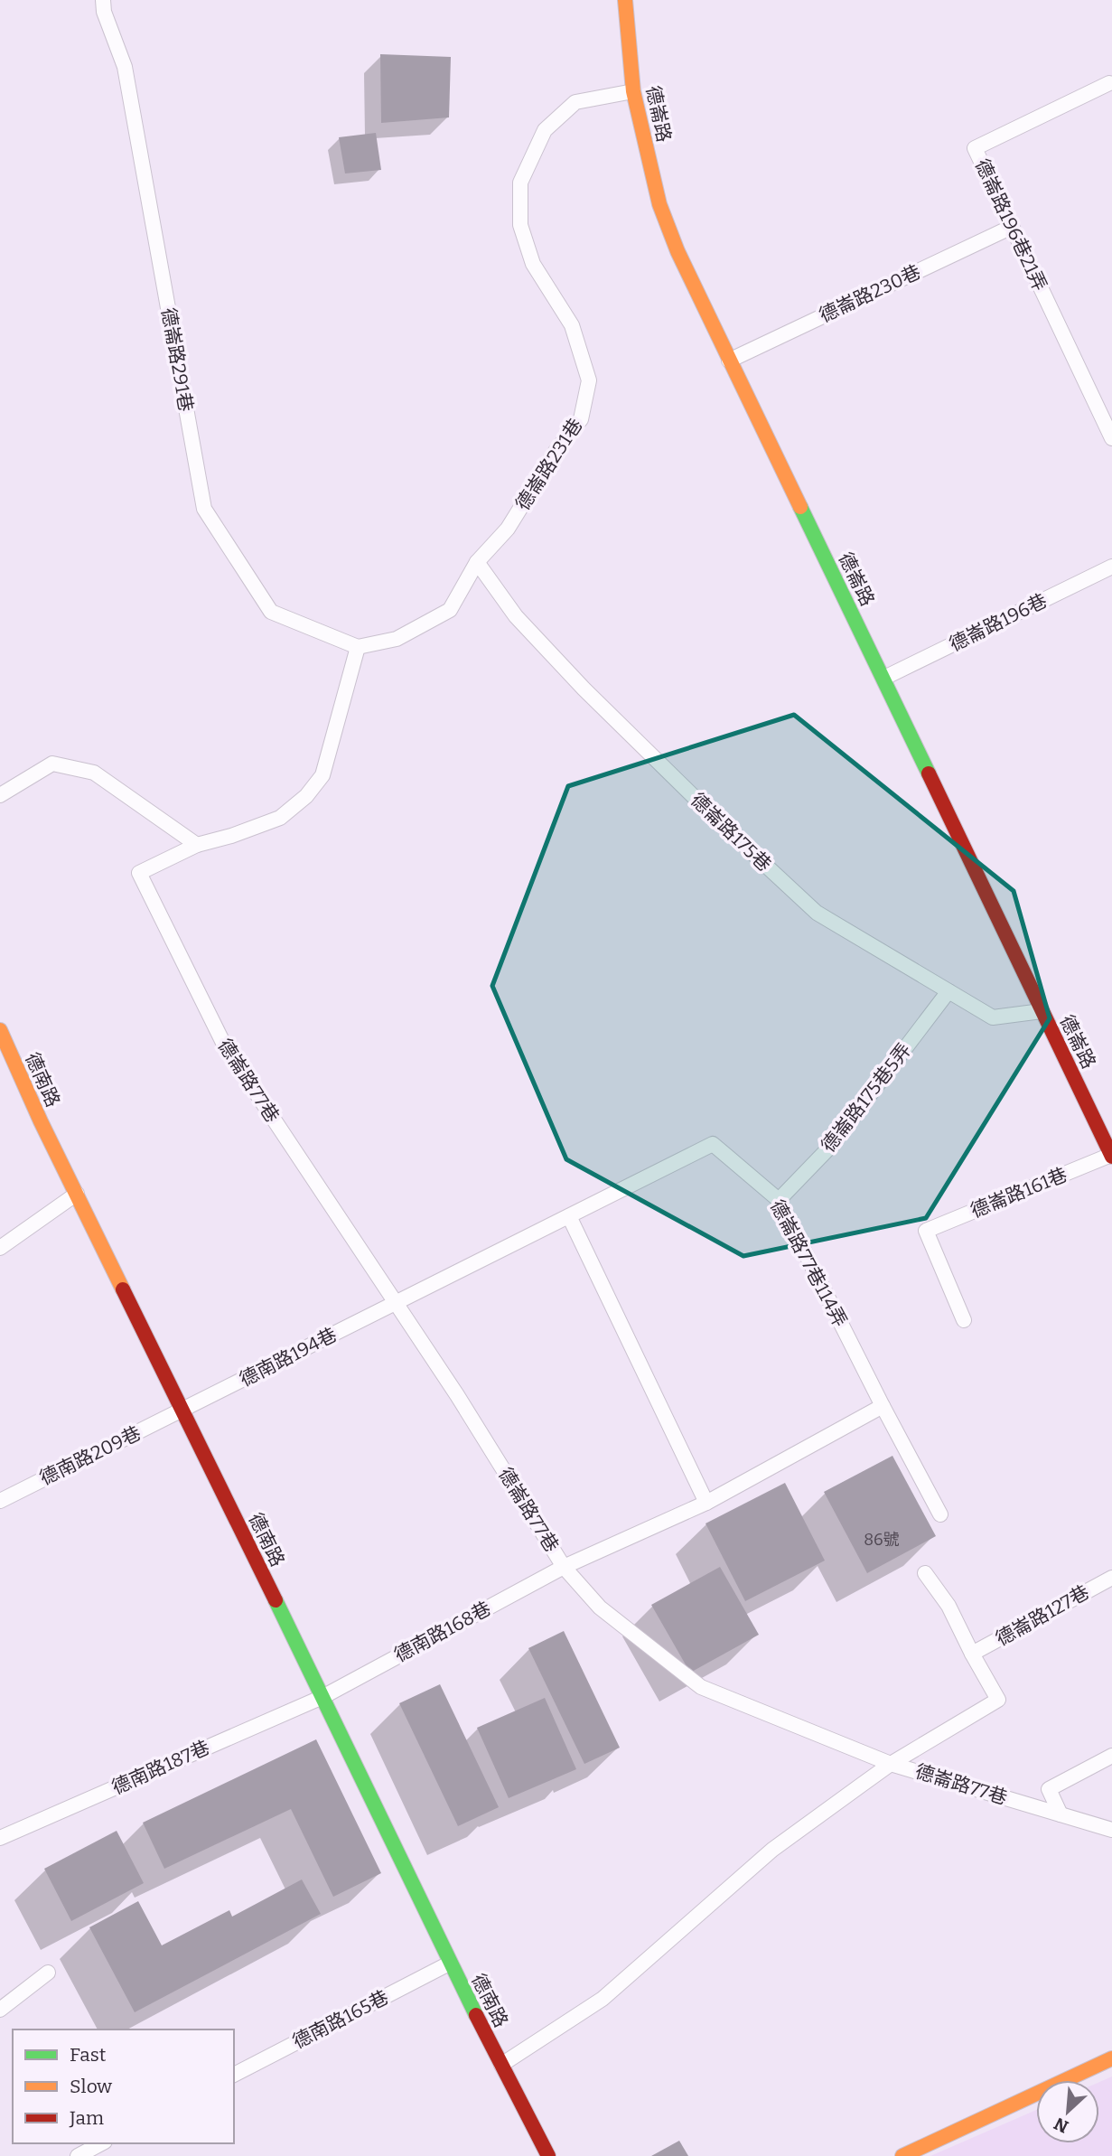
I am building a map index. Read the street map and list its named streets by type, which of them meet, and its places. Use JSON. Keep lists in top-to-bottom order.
{
  "streets": {
    "street": ["德崙路", "德南路"],
    "lane": [
      "德崙路196巷21弄",
      "德崙路230巷",
      "德崙路291巷",
      "德崙路231巷",
      "德崙路196巷",
      "德崙路175巷",
      "德崙路77巷",
      "德崙路175巷5弄",
      "德崙路161巷",
      "德崙路77巷114弄",
      "德南路194巷",
      "德南路209巷",
      "德崙路127巷",
      "德南路168巷",
      "德南路187巷",
      "德南路165巷"
    ]
  },
  "crossings": [
    ["德崙路", "德崙路230巷"],
    ["德崙路", "德崙路231巷"],
    ["德崙路", "德崙路196巷"],
    ["德崙路", "德崙路175巷"],
    ["德崙路", "德崙路161巷"],
    ["德崙路196巷21弄", "德崙路230巷"],
    ["德崙路291巷", "德崙路231巷"],
    ["德崙路291巷", "德崙路77巷"],
    ["德崙路231巷", "德崙路175巷"],
    ["德崙路231巷", "德崙路77巷"],
    ["德崙路175巷", "德崙路175巷5弄"],
    ["德南路", "德南路194巷"],
    ["德南路", "德南路209巷"],
    ["德南路", "德南路168巷"],
    ["德南路", "德南路187巷"],
    ["德南路", "德南路165巷"],
    ["德崙路77巷", "德崙路77巷114弄"],
    ["德崙路77巷", "德南路194巷"],
    ["德崙路77巷", "德南路168巷"],
    ["德崙路175巷5弄", "德崙路77巷114弄"],
    ["德崙路77巷114弄", "德南路194巷"],
    ["德南路194巷", "德南路209巷"],
    ["德南路168巷", "德南路187巷"]
  ],
  "house_numbers": ["86號"],
  "legend": ["Fast", "Slow", "Jam"],
  "north": "bottom left"
}
